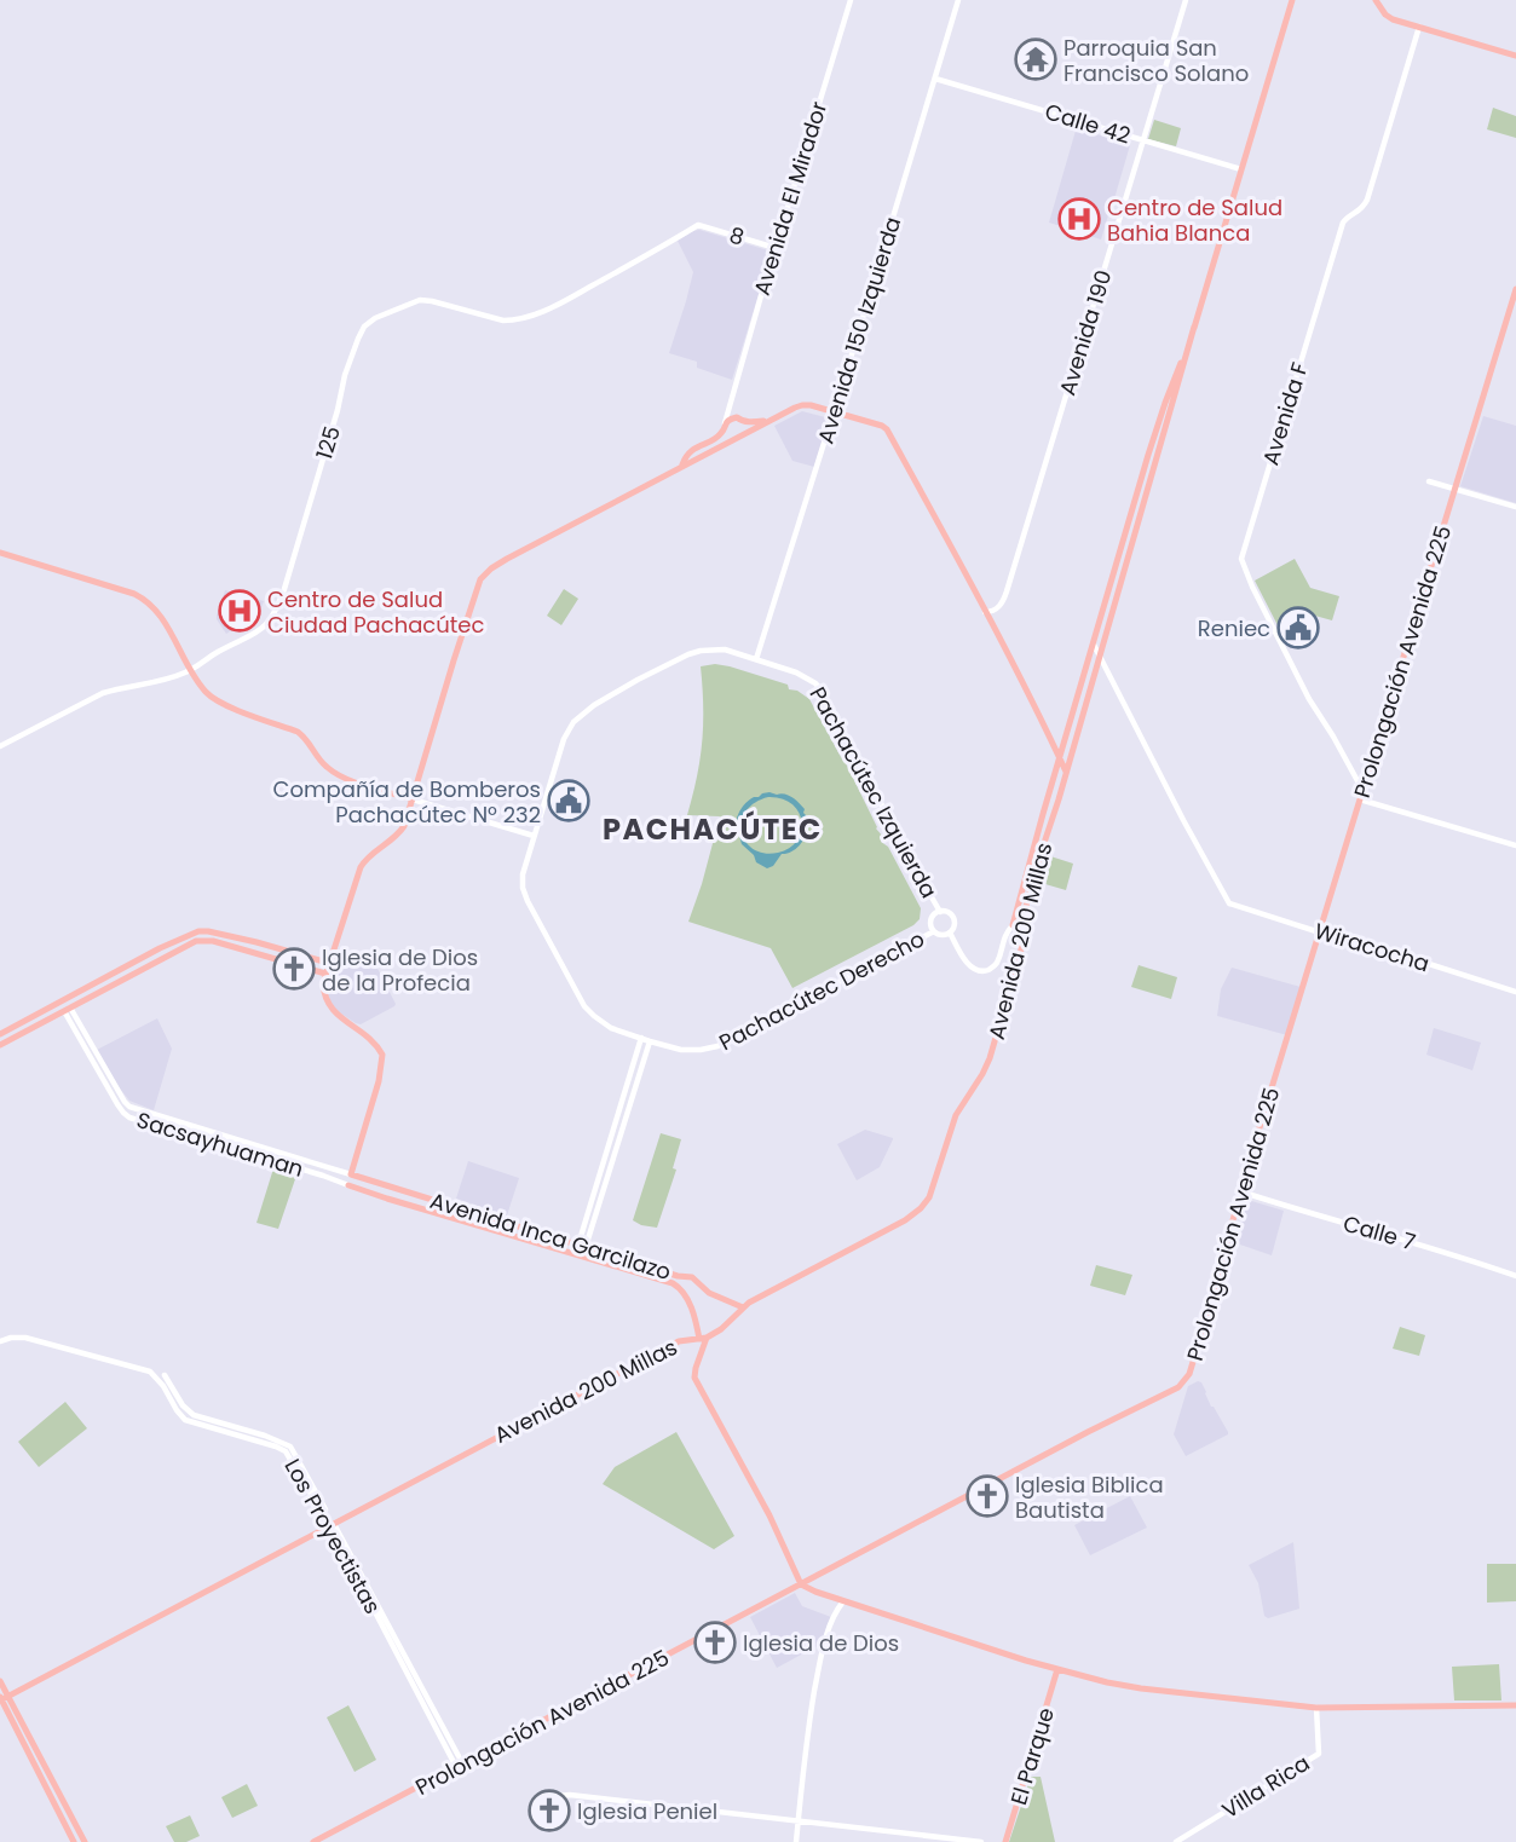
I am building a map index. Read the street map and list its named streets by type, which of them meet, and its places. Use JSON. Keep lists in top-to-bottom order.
{
  "streets": {
    "main road": [
      "Prolongación Avenida 225",
      "Avenida 200 Millas",
      "Avenida Inca Garcilazo",
      "El Parque"
    ],
    "street": [
      "Calle 42",
      "Avenida El Mirador",
      "8",
      "Avenida 150 Izquierda",
      "Avenida 190",
      "Avenida F",
      "125",
      "Pachacútec Izquierda",
      "Wiracocha",
      "Pachacútec Derecho",
      "Sacsayhuaman",
      "Calle 7",
      "Los Proyectistas",
      "Villa Rica"
    ]
  },
  "crossings": [
    ["Calle 42", "Avenida 150 Izquierda"],
    ["Calle 42", "Avenida 190"],
    ["Calle 42", "Avenida 200 Millas"],
    ["Avenida El Mirador", "8"],
    ["8", "125"],
    ["Avenida 150 Izquierda", "Pachacútec Izquierda"],
    ["Avenida F", "Prolongación Avenida 225"],
    ["Prolongación Avenida 225", "Wiracocha"],
    ["Prolongación Avenida 225", "Calle 7"],
    ["Prolongación Avenida 225", "Los Proyectistas"],
    ["Pachacútec Izquierda", "Pachacútec Derecho"],
    ["Avenida 200 Millas", "Wiracocha"],
    ["Avenida 200 Millas", "Avenida Inca Garcilazo"],
    ["Avenida 200 Millas", "Los Proyectistas"],
    ["Sacsayhuaman", "Avenida Inca Garcilazo"]
  ],
  "districts": ["PACHACÚTEC"],
  "places": {
    "temple": ["Parroquia San Francisco Solano"],
    "hospital": ["Centro de Salud Bahia Blanca", "Centro de Salud Ciudad Pachacútec"],
    "public building": ["Reniec", "Compañía de Bomberos Pachacútec Nº 232"],
    "church": [
      "Iglesia de Dios de la Profecia",
      "Iglesia Biblica Bautista",
      "Iglesia de Dios",
      "Iglesia Peniel"
    ]
  }
}
